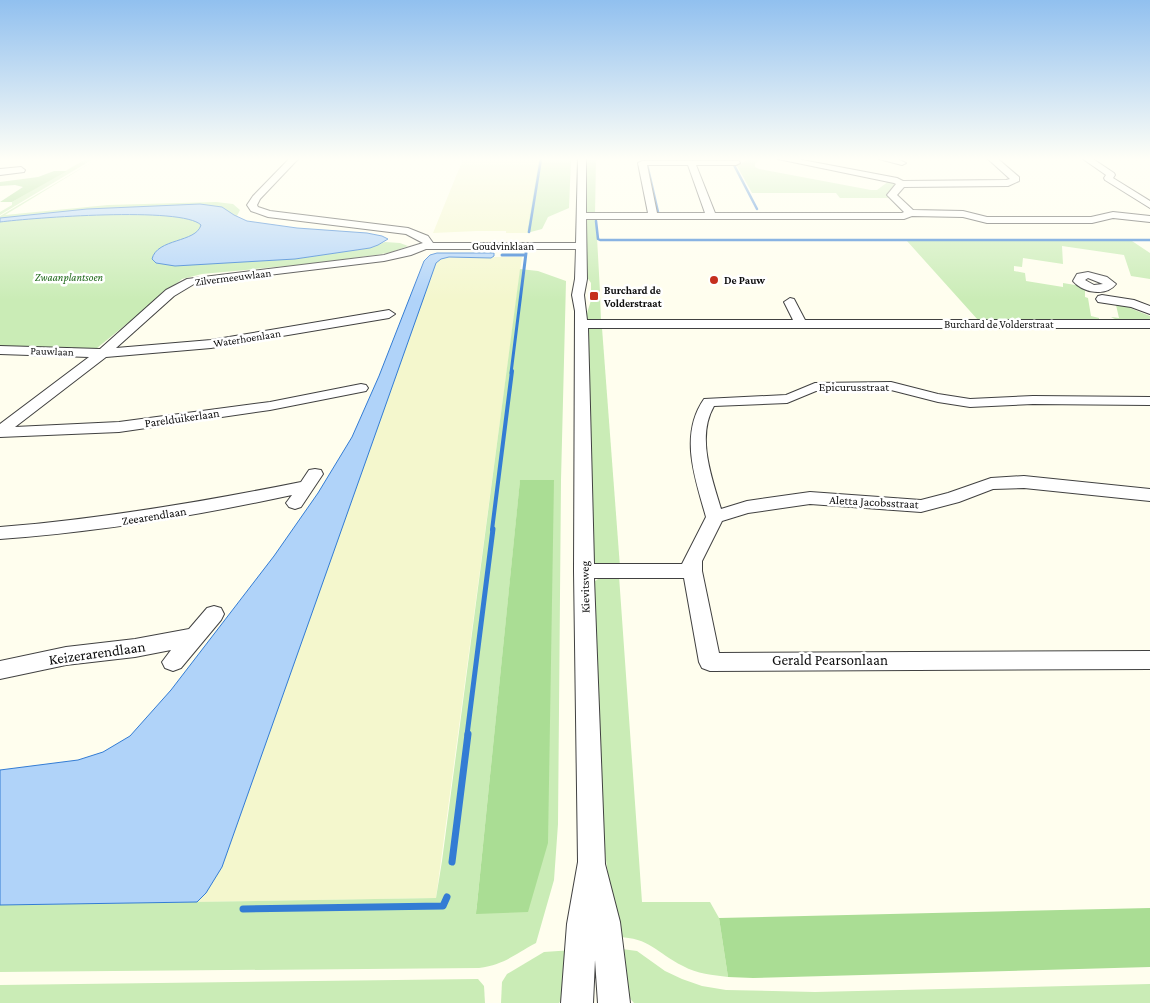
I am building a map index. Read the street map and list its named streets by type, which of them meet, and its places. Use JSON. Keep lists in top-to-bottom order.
{
  "streets": {
    "street": [
      "Goudvinklaan",
      "Zilvermeeuwlaan",
      "Burchard de Volderstraat",
      "Waterhoenlaan",
      "Pauwlaan",
      "Epicurusstraat",
      "Parelduikerlaan",
      "Aletta Jacobsstraat",
      "Zeearendlaan",
      "Kievitsweg",
      "Keizerarendlaan",
      "Gerald Pearsonlaan"
    ]
  },
  "crossings": [
    ["Goudvinklaan", "Zilvermeeuwlaan"],
    ["Goudvinklaan", "Kievitsweg"],
    ["Zilvermeeuwlaan", "Waterhoenlaan"],
    ["Zilvermeeuwlaan", "Pauwlaan"],
    ["Zilvermeeuwlaan", "Parelduikerlaan"],
    ["Burchard de Volderstraat", "Kievitsweg"],
    ["Waterhoenlaan", "Pauwlaan"],
    ["Epicurusstraat", "Aletta Jacobsstraat"]
  ],
  "parks": ["Zwaanplantsoen"],
  "places": {
    "other": ["De Pauw"],
    "transit": ["Burchard de Volderstraat"]
  }
}
